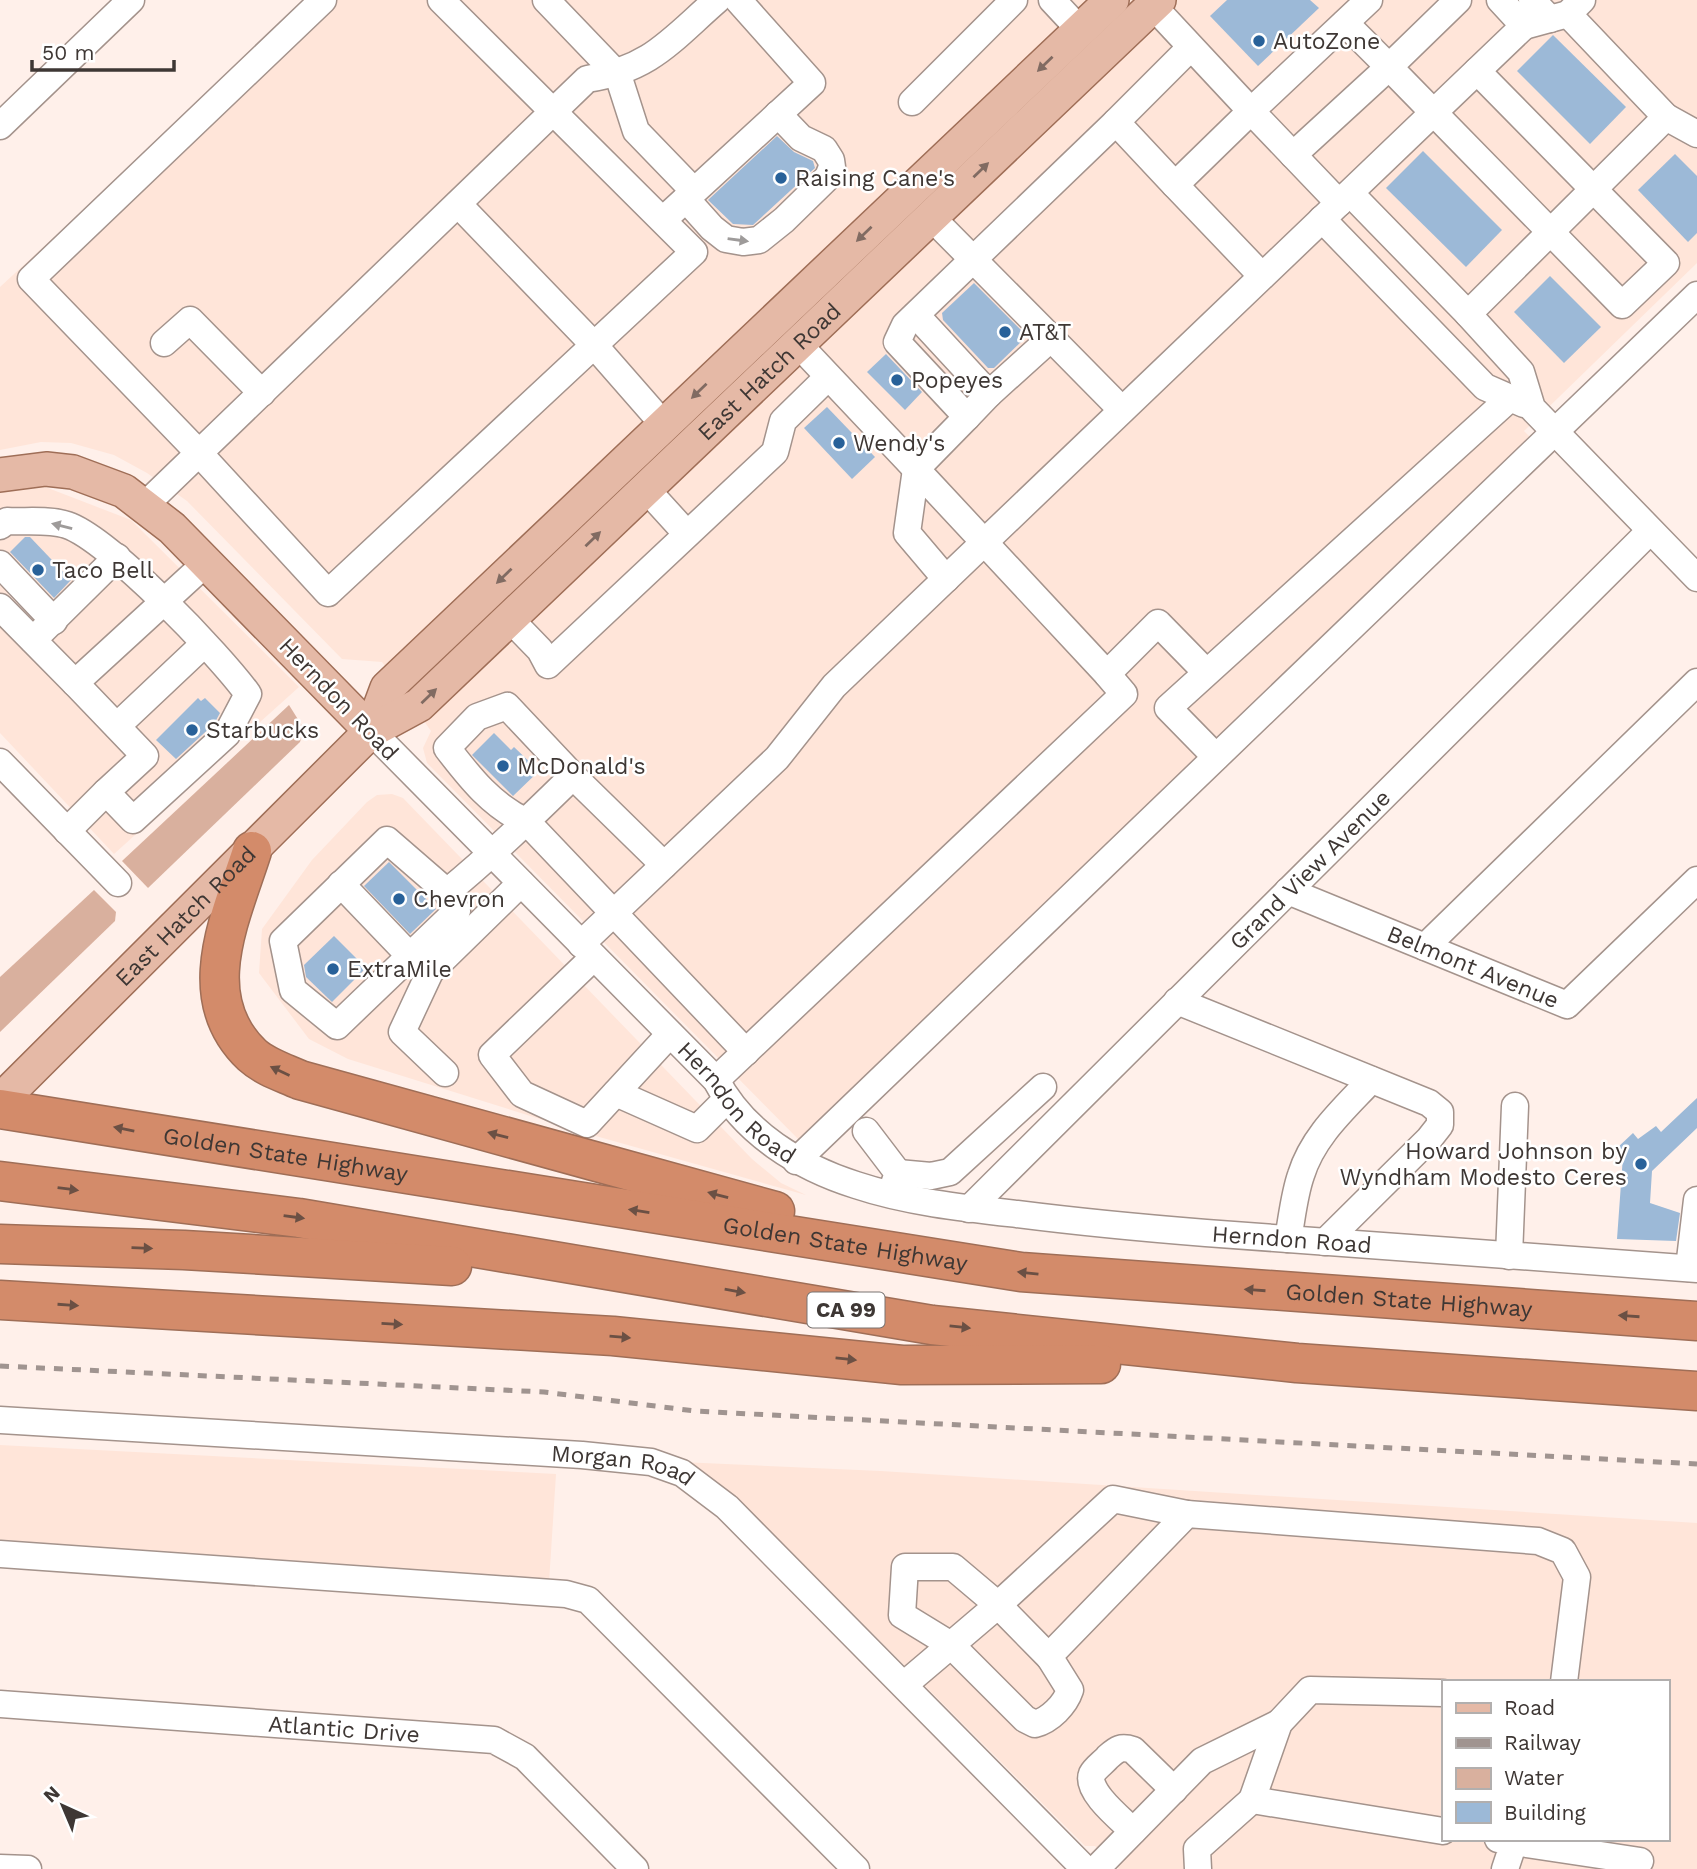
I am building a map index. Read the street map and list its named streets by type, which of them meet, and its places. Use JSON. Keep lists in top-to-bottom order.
{
  "streets": {
    "highway": ["Golden State Highway", "CA 99"],
    "main road": ["East Hatch Road", "Herndon Road"],
    "street": [
      "Grand View Avenue",
      "Belmont Avenue",
      "Morgan Road",
      "Atlantic Drive"
    ]
  },
  "crossings": [
    ["East Hatch Road", "Herndon Road"],
    ["Herndon Road", "Grand View Avenue"],
    ["Grand View Avenue", "Belmont Avenue"]
  ],
  "places": [
    "AutoZone",
    "Raising Cane's",
    "AT&T",
    "Popeyes",
    "Wendy's",
    "Taco Bell",
    "Starbucks",
    "McDonald's",
    "Chevron",
    "ExtraMile",
    "Howard Johnson by Wyndham Modesto Ceres"
  ],
  "legend": [
    "Road",
    "Railway",
    "Water",
    "Building"
  ],
  "scale_bar": "50 m",
  "north": "top left"
}
